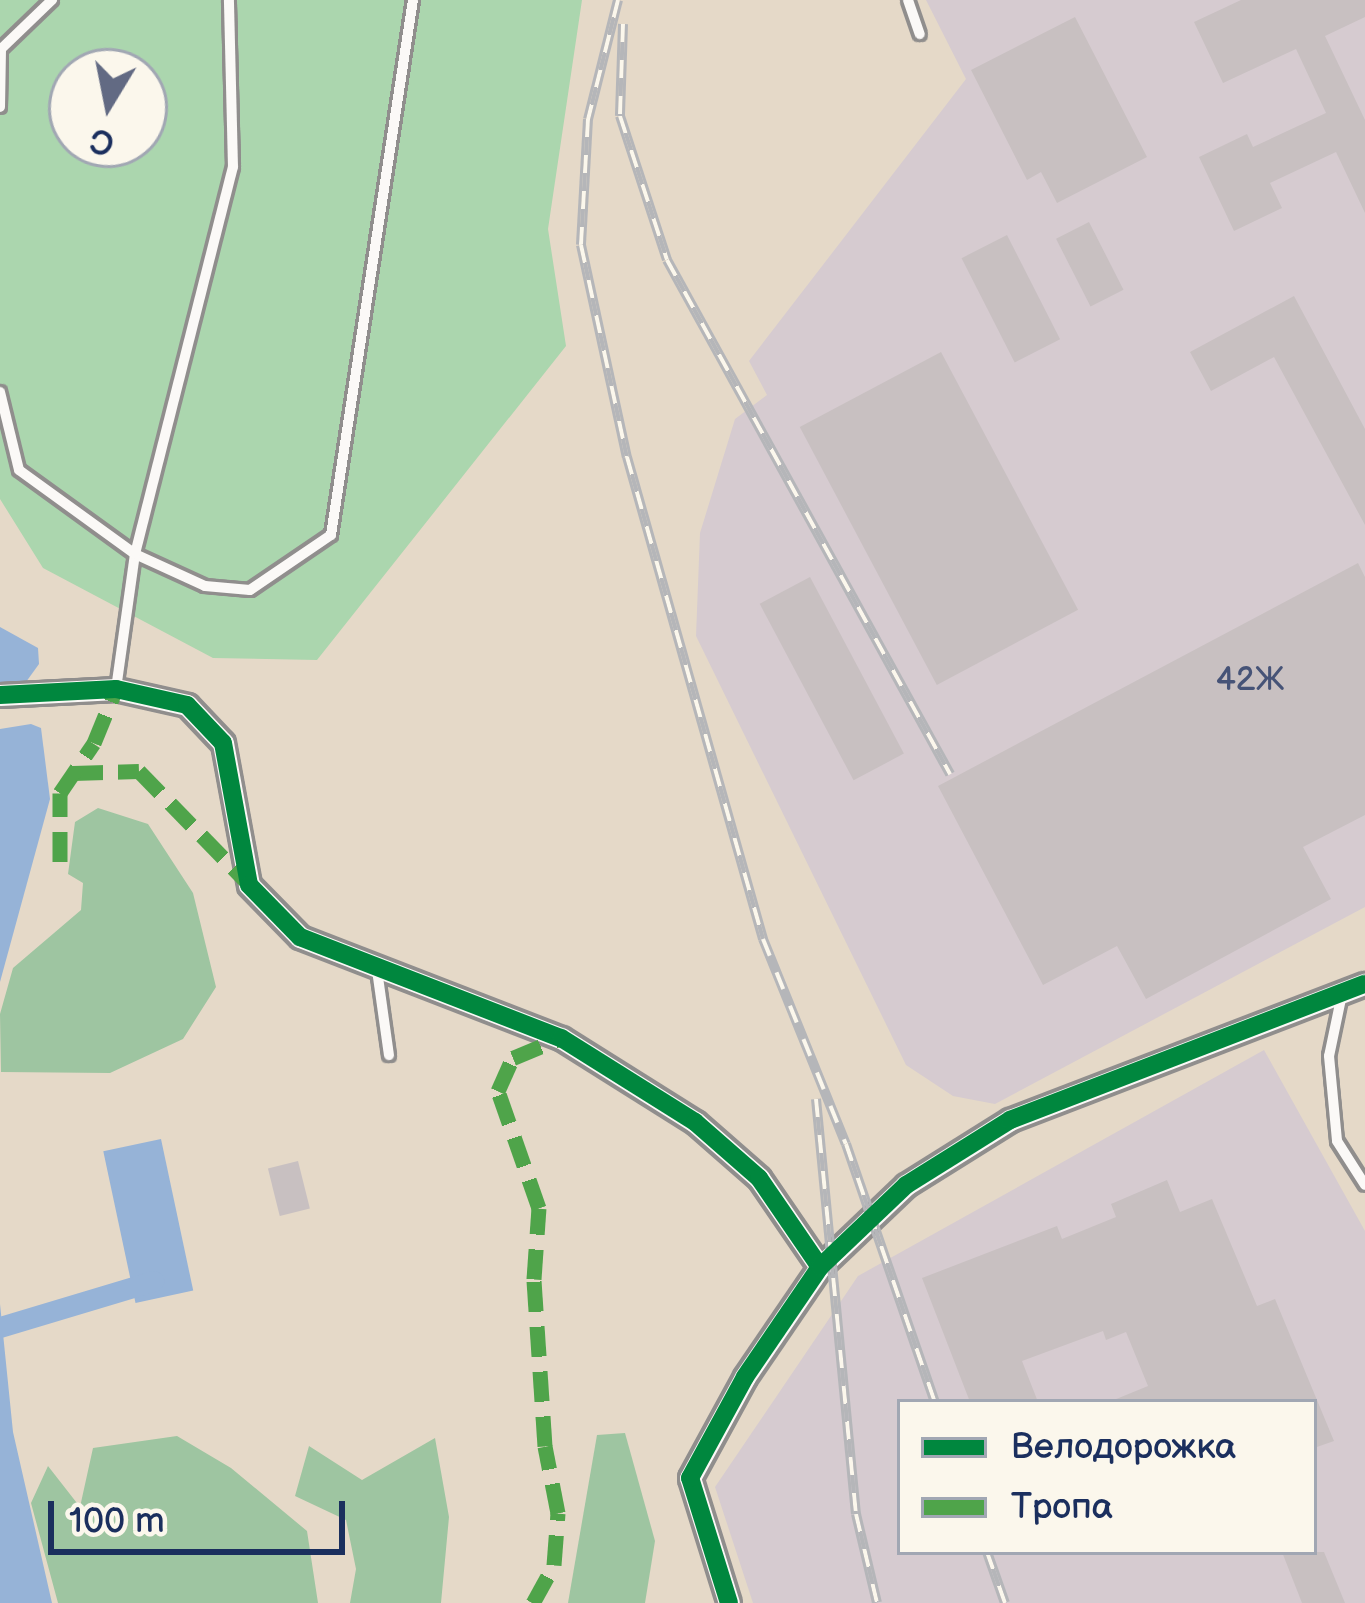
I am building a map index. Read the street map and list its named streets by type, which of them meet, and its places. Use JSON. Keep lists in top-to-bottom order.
{
  "house_numbers": ["42Ж"],
  "legend": ["Велодорожка", "Тропа"],
  "scale_bar": "100 m",
  "north": "bottom"
}
